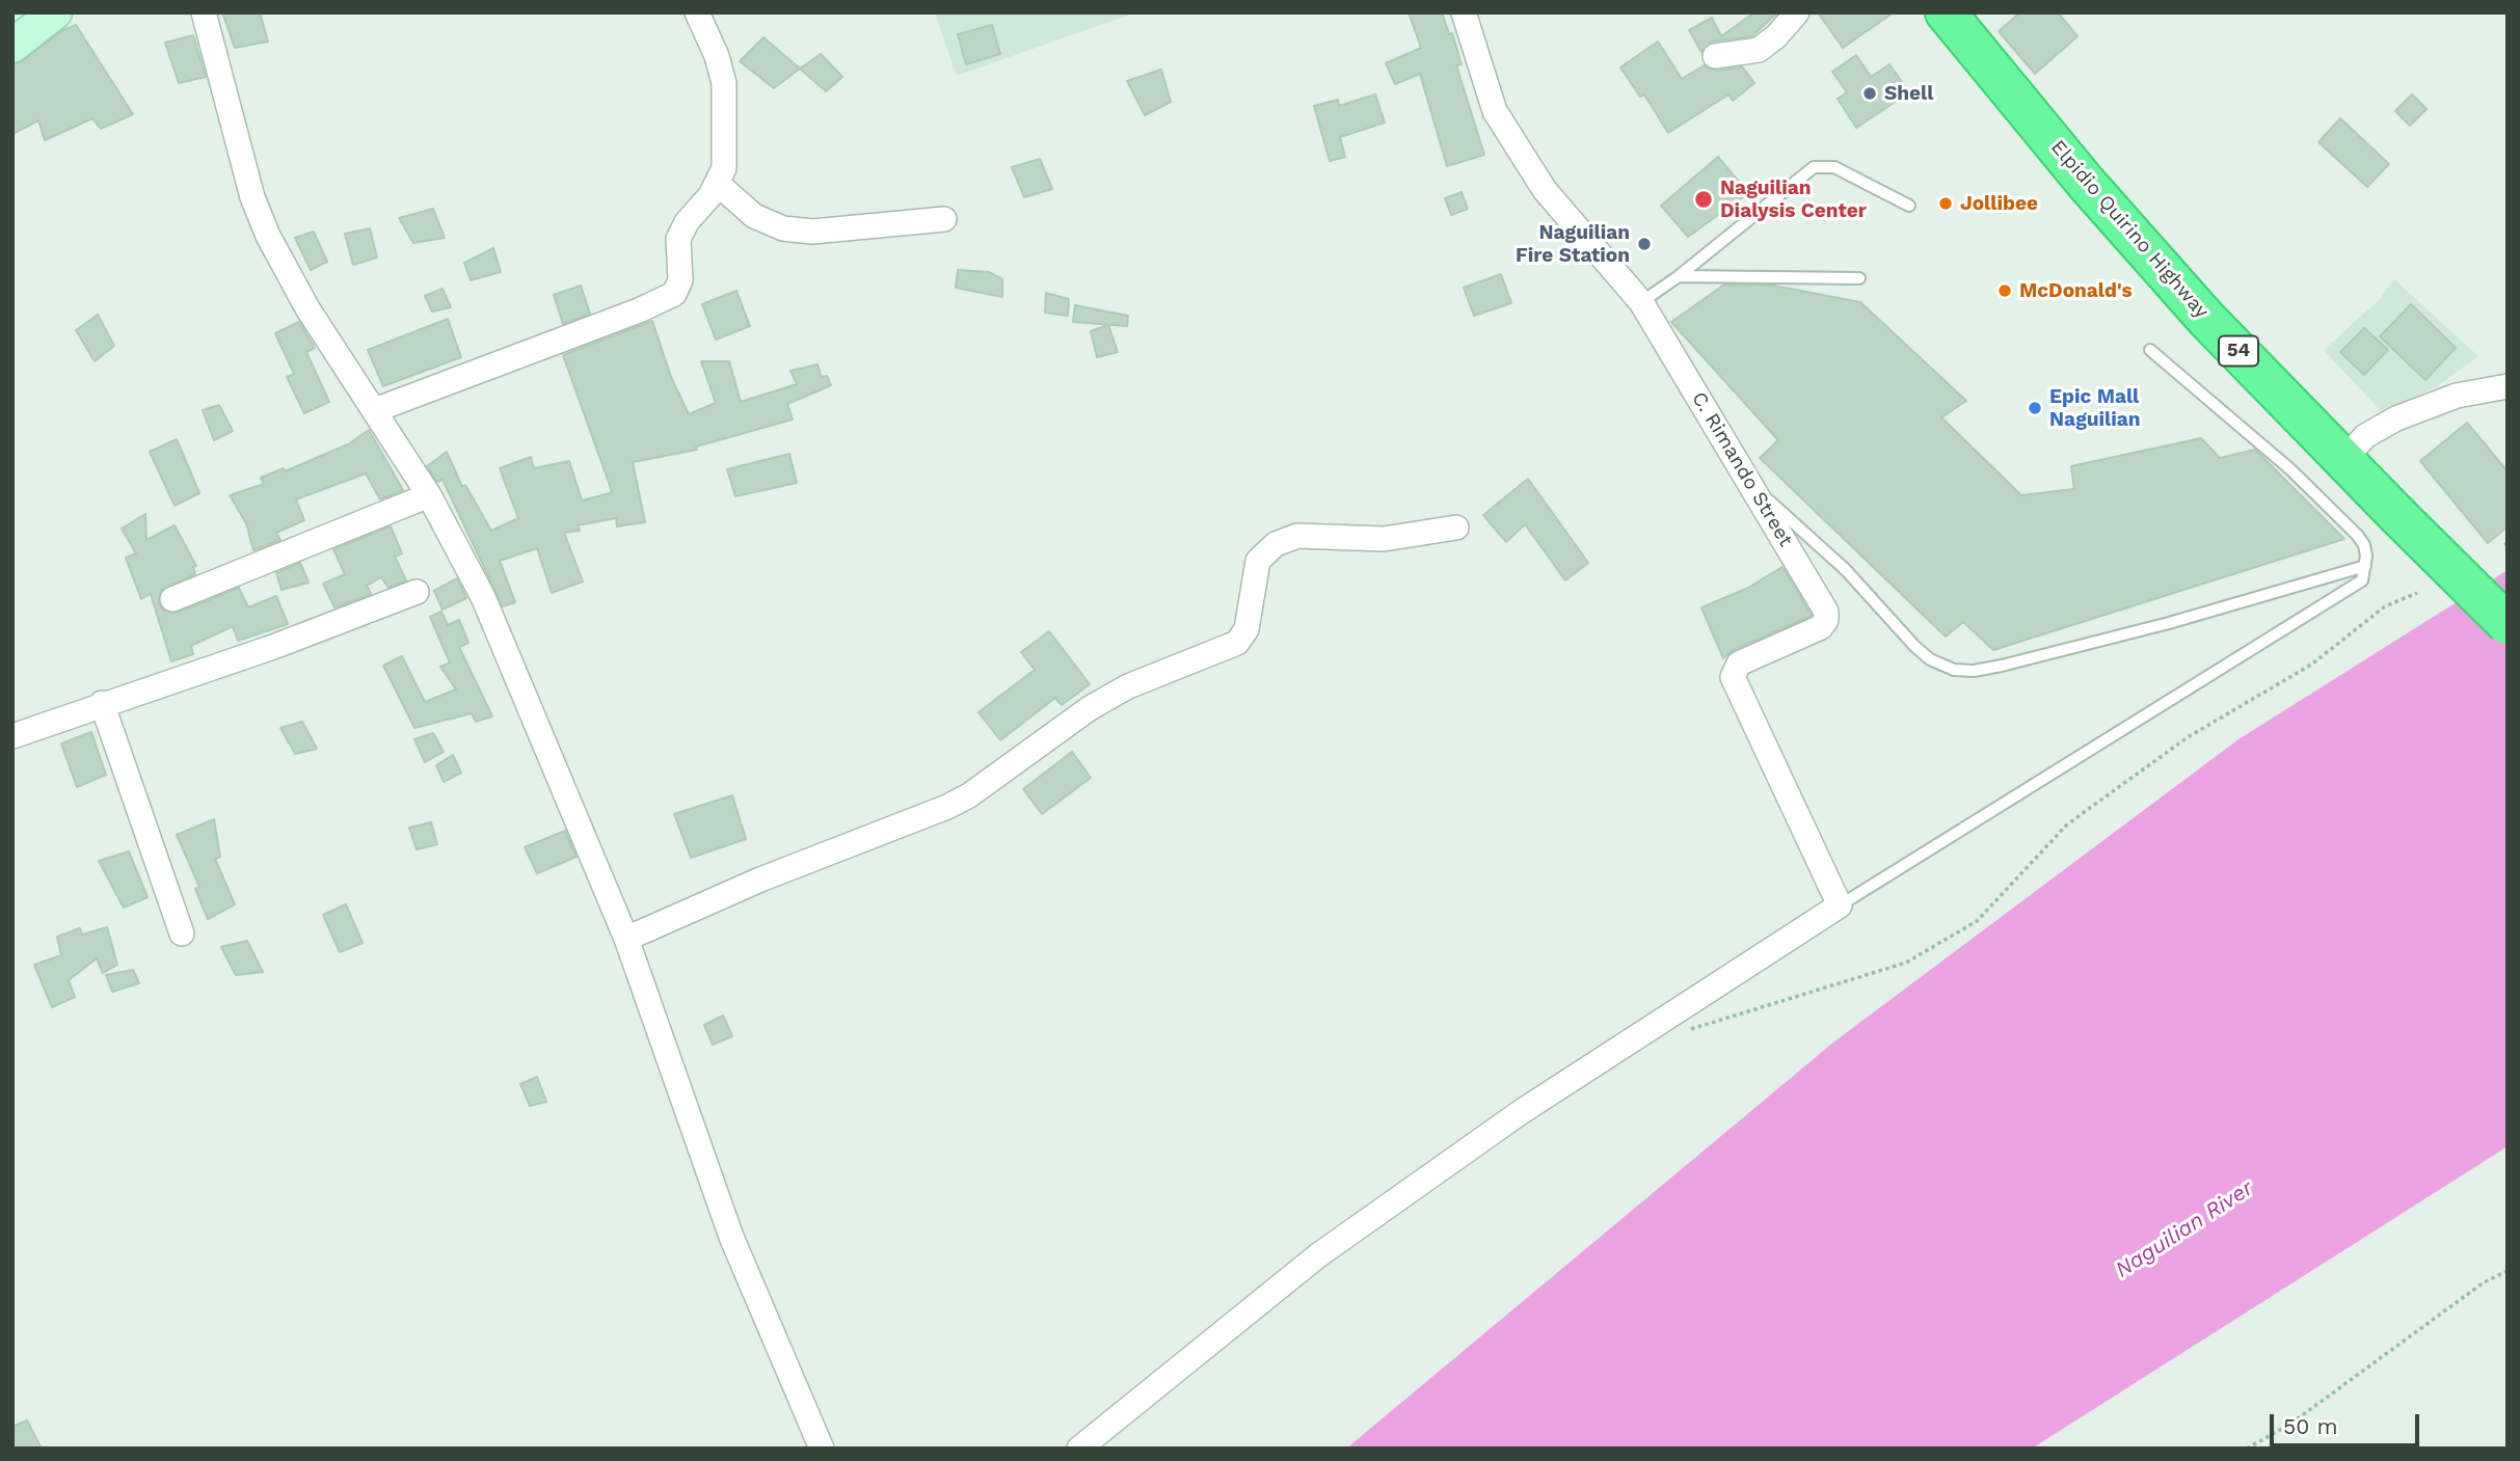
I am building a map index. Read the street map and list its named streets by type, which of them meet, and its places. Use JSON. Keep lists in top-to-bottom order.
{
  "streets": {
    "highway": ["Elpidio Quirino Highway", "54"],
    "street": ["C. Rimando Street"]
  },
  "water": ["Naguilian River"],
  "places": [
    "Shell",
    "Naguilian Dialysis Center",
    "Jollibee",
    "Naguilian Fire Station",
    "McDonald's",
    "Epic Mall Naguilian"
  ],
  "scale_bar": "50 m"
}
